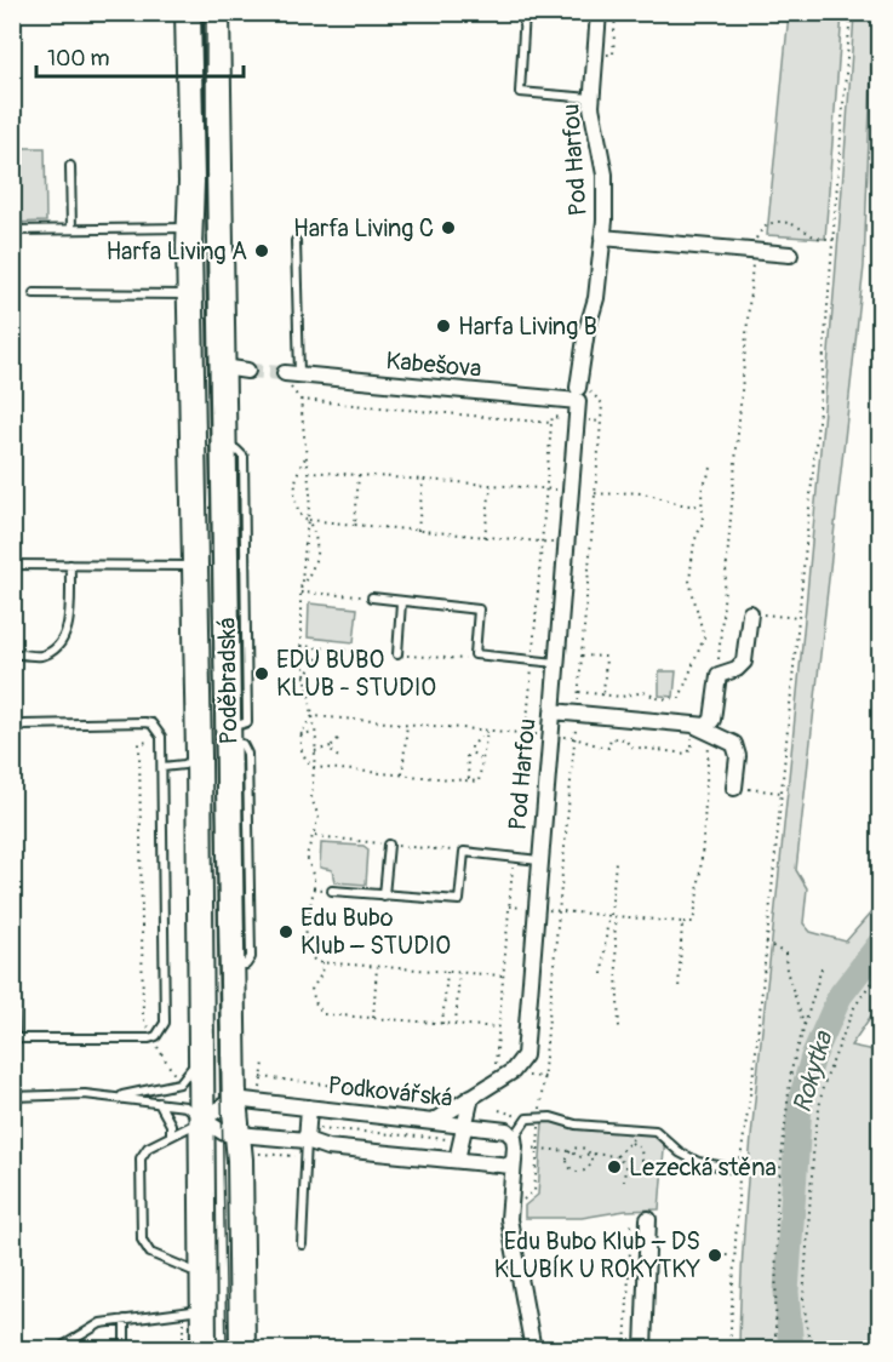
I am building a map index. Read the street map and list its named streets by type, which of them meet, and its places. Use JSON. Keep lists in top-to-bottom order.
{
  "streets": {
    "main road": ["Poděbradská"],
    "street": ["Pod Harfou", "Kabešova", "Podkovářská"]
  },
  "crossings": [
    ["Pod Harfou", "Kabešova"],
    ["Pod Harfou", "Podkovářská"],
    ["Poděbradská", "Podkovářská"]
  ],
  "water": ["Rokytka"],
  "places": [
    "Harfa Living C",
    "Harfa Living A",
    "Harfa Living B",
    "EDU BUBO KLUB - STUDIO",
    "Edu Bubo Klub – STUDIO",
    "Lezecká stěna",
    "Edu Bubo Klub – DS KLUBÍK U ROKYTKY"
  ],
  "scale_bar": "100 m"
}
